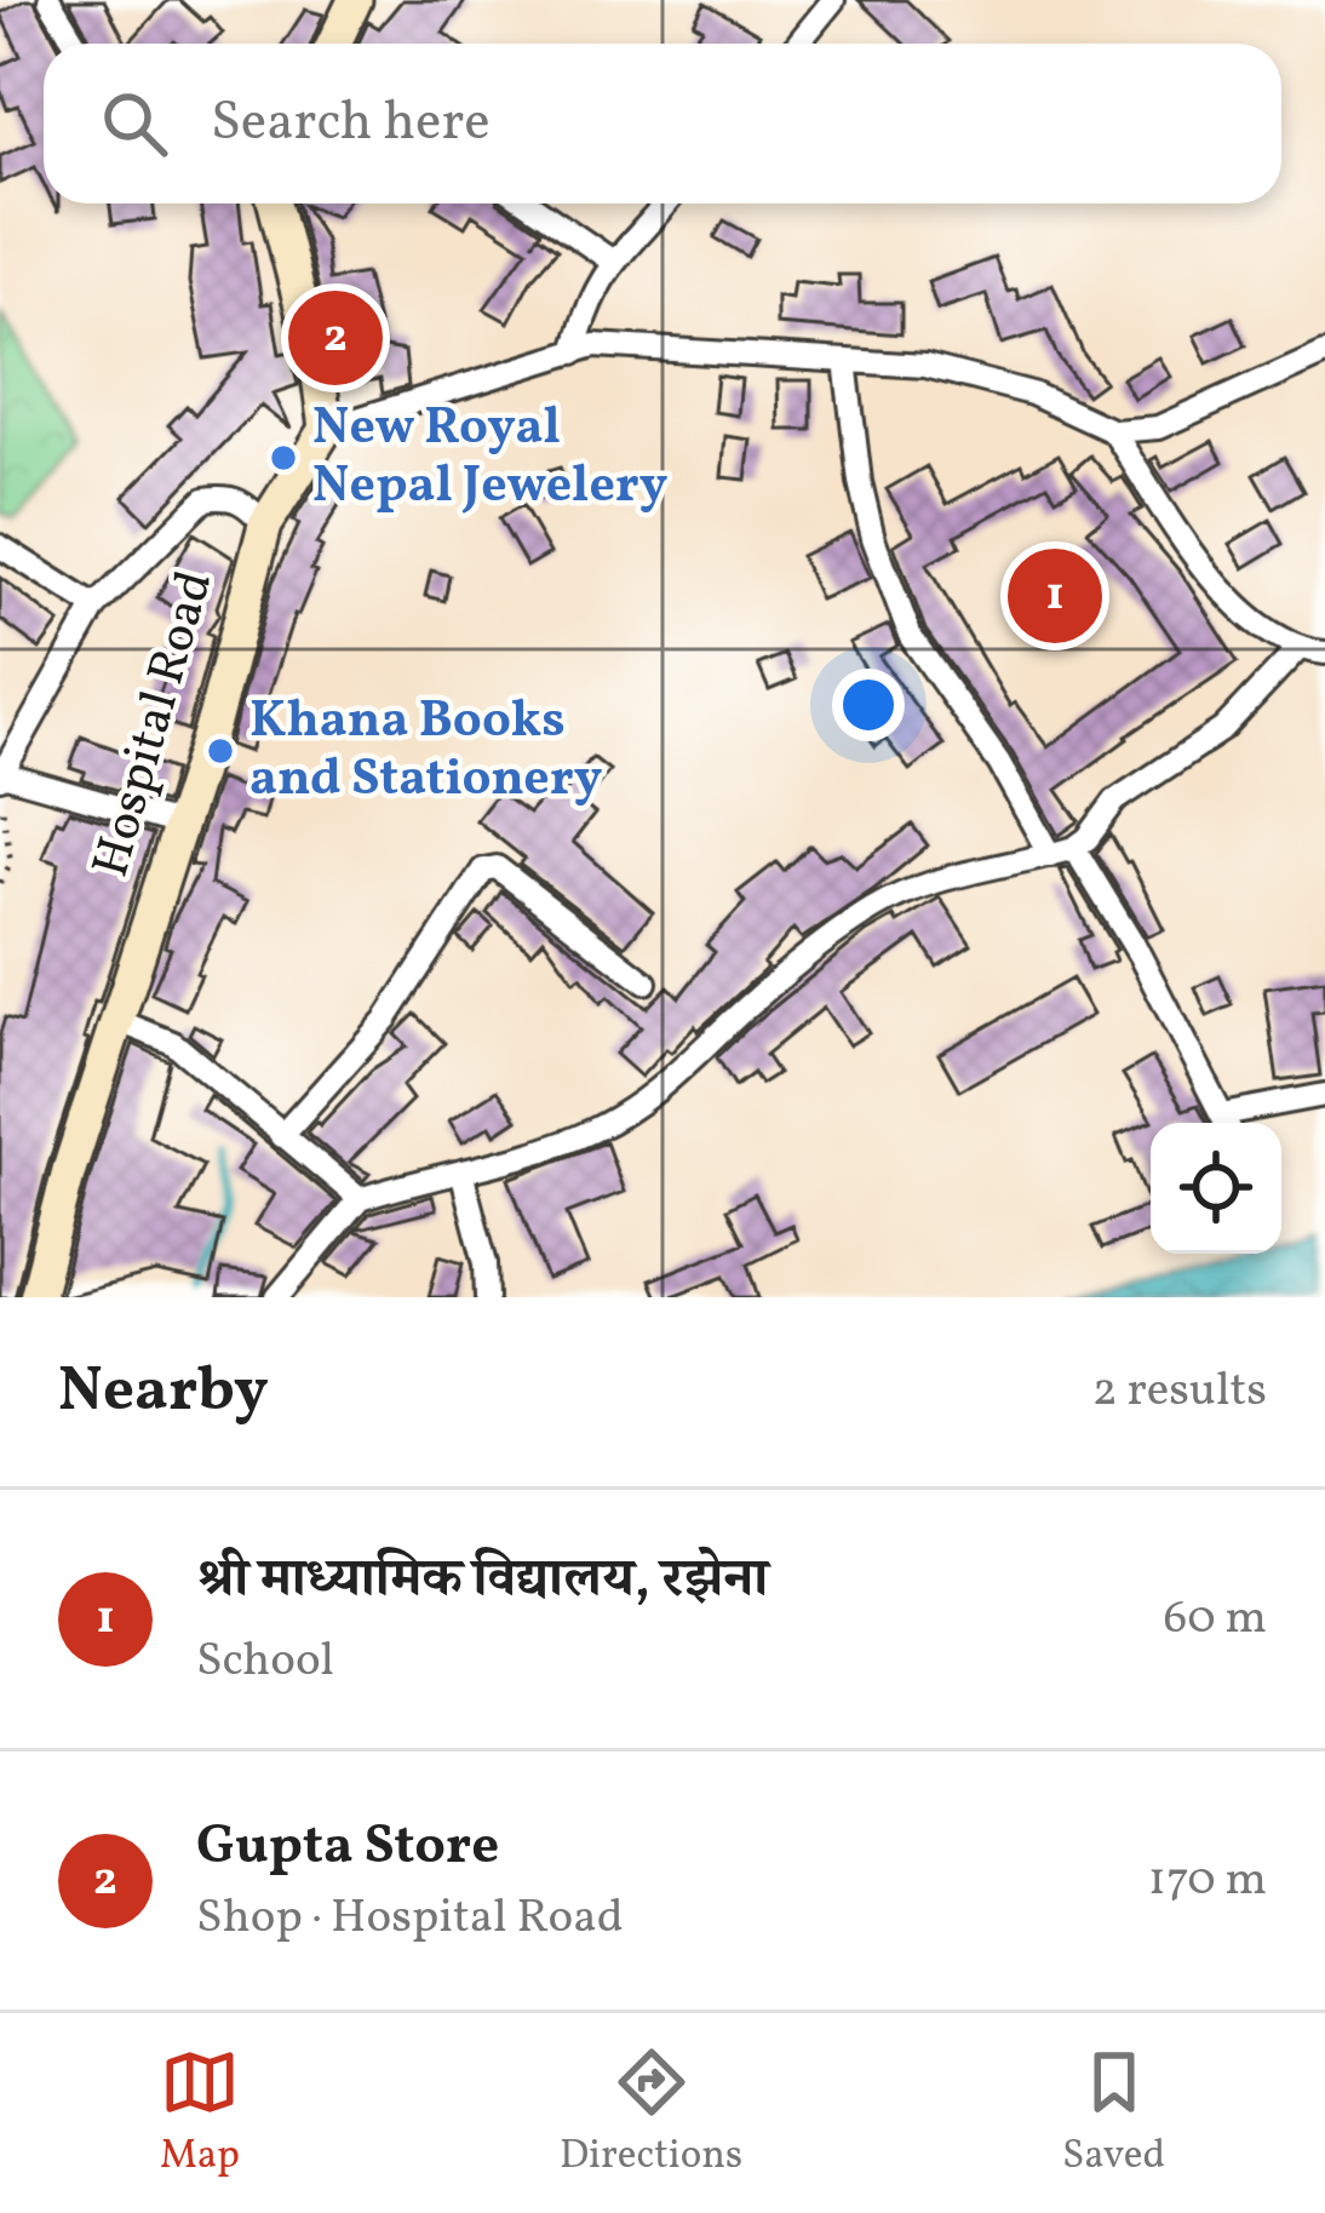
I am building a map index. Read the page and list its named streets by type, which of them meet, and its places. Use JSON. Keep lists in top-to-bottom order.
{
  "streets": {
    "street": ["Hospital Road"]
  },
  "places": ["New Royal Nepal Jewelery", "Khana Books and Stationery"],
  "page": {
    "search": "Search here",
    "pins": ["2", "1"],
    "heading": ["Nearby", "2 results"],
    "list": [
      {
        "mark": "1",
        "name": "श्री माध्यामिक विद्यालय, रझेना",
        "note": "School",
        "value": "60 m"
      },
      {
        "mark": "2",
        "name": "Gupta Store",
        "note": "Shop · Hospital Road",
        "value": "170 m"
      }
    ],
    "nav": ["Map", "Directions", "Saved"]
  }
}
